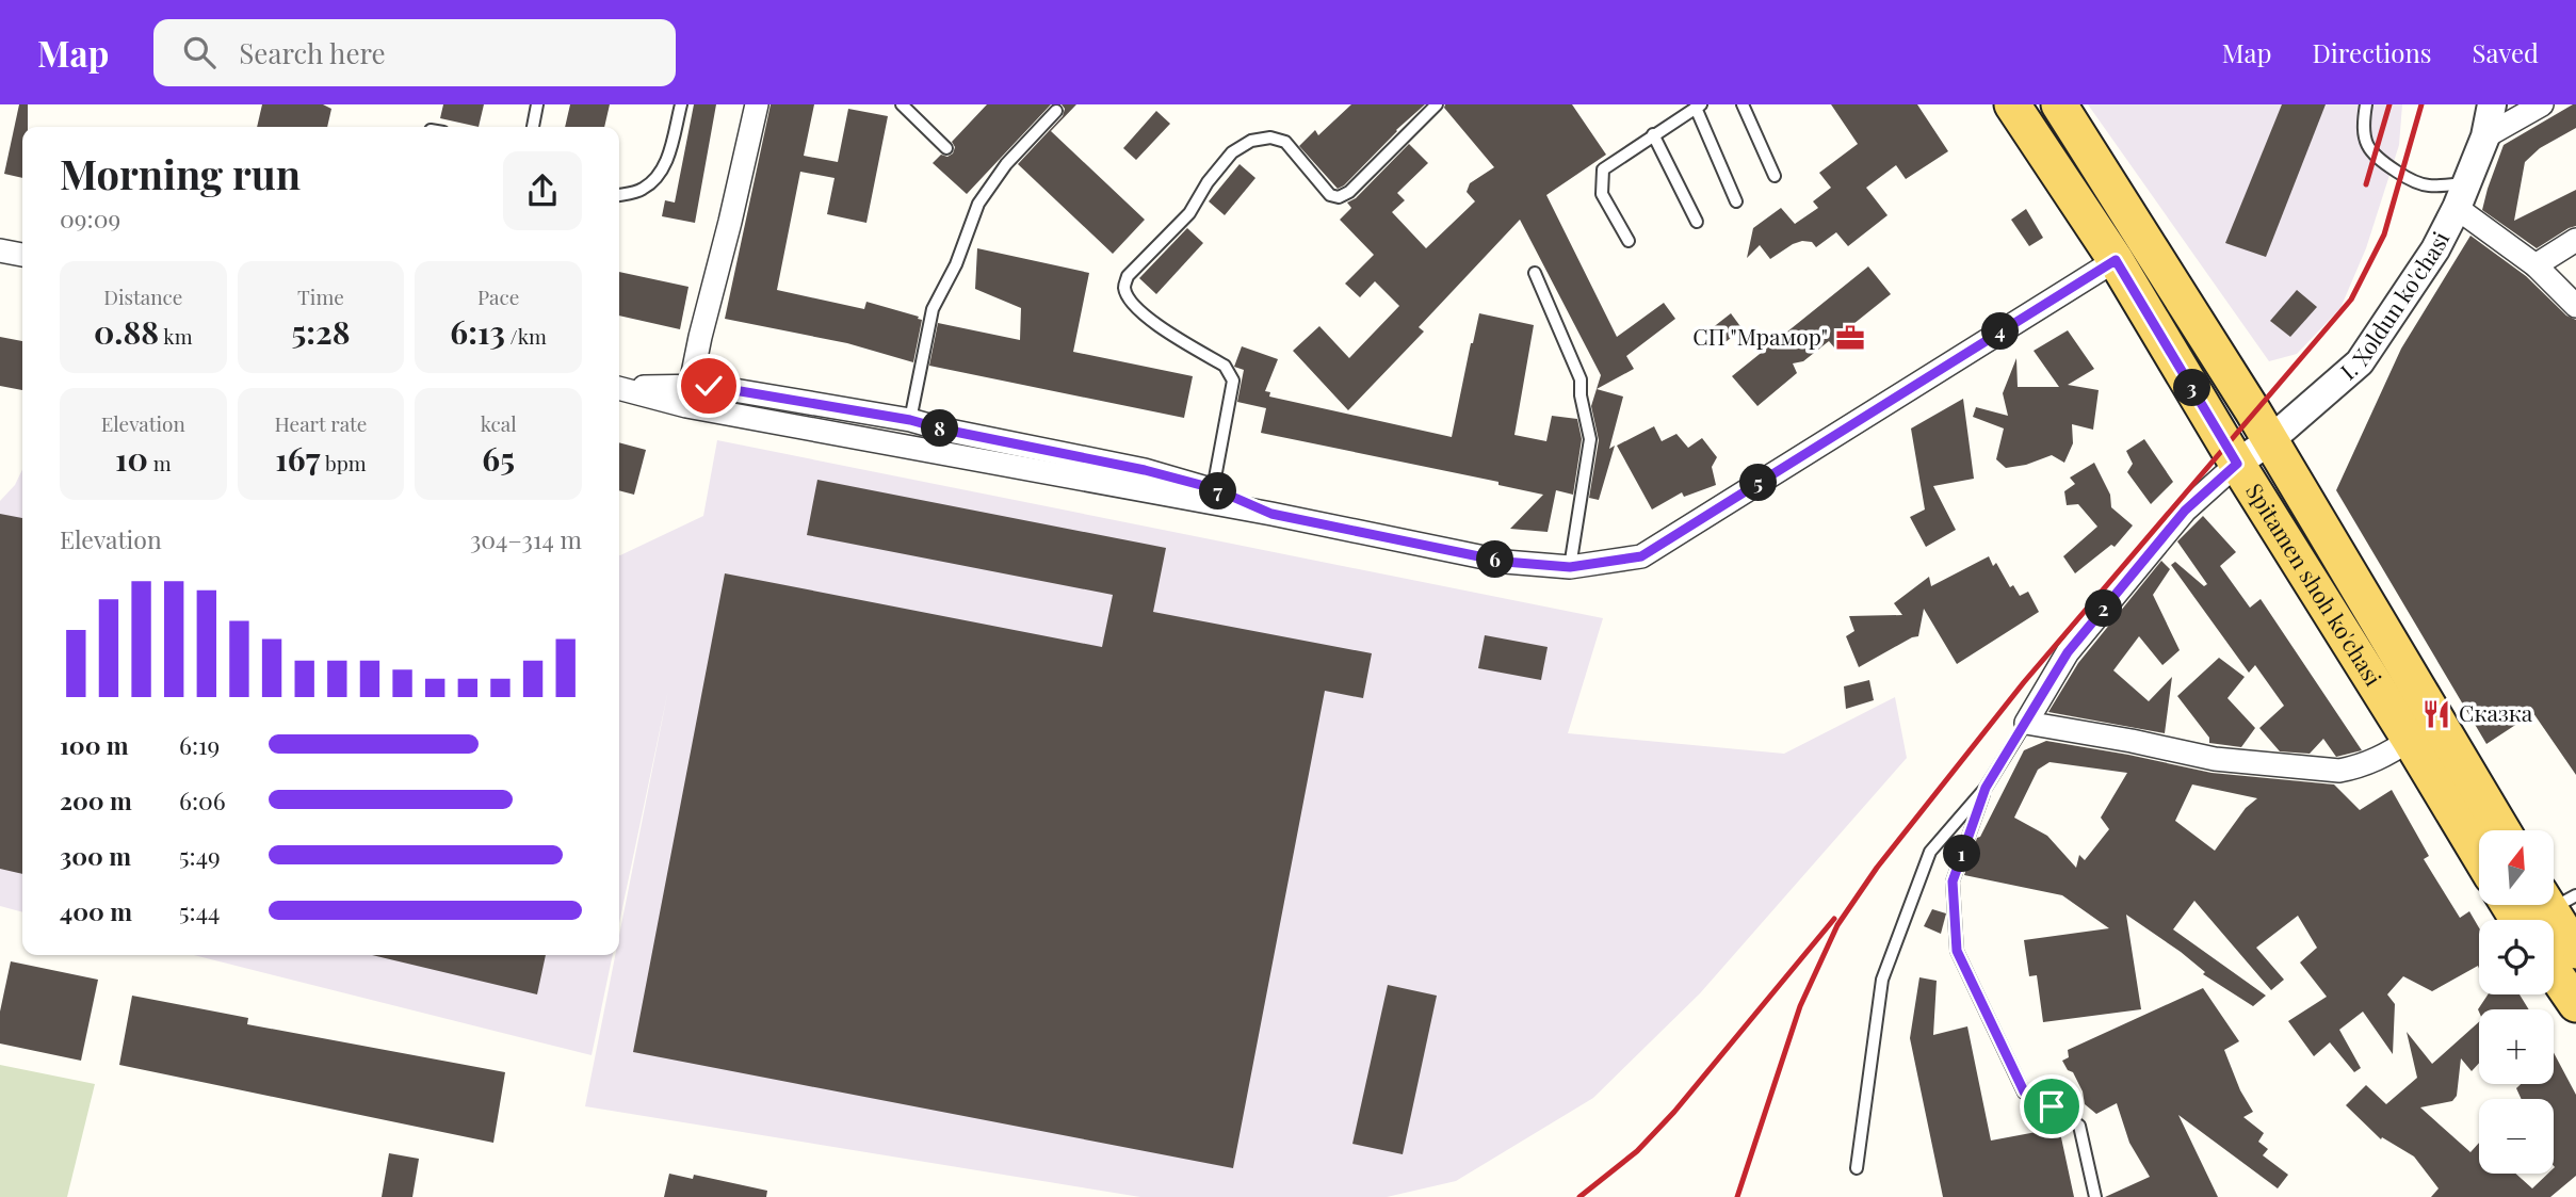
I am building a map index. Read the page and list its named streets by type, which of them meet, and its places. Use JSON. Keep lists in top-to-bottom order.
{
  "streets": {
    "main road": ["Spitamen shoh ko'chasi"],
    "street": ["I. Xoldun ko'chasi"]
  },
  "crossings": [
    ["I. Xoldun ko'chasi", "Spitamen shoh ko'chasi"]
  ],
  "places": {
    "office": ["СП \"Мрамор\""],
    "restaurant": ["Сказка"]
  },
  "north": "top",
  "page": {
    "header": "Map",
    "search": "Search here",
    "nav": ["Map", "Directions", "Saved"],
    "heading": ["Morning run", "09:09"],
    "stats": [
      ["Distance", "0.88 km"],
      ["Time", "5:28"],
      ["Pace", "6:13 /km"],
      ["Elevation", "10 m"],
      ["Heart rate", "167 bpm"],
      ["kcal", "65"]
    ],
    "pins": [
      "4",
      "3",
      "8",
      "5",
      "7",
      "6",
      "2",
      "1"
    ],
    "chart": ["Elevation", "304–314 m"],
    "list": [
      {
        "name": "100 m",
        "note": "6:19"
      },
      {
        "name": "200 m",
        "note": "6:06"
      },
      {
        "name": "300 m",
        "note": "5:49"
      },
      {
        "name": "400 m",
        "note": "5:44"
      }
    ],
    "map_buttons": ["+", "−"]
  }
}
